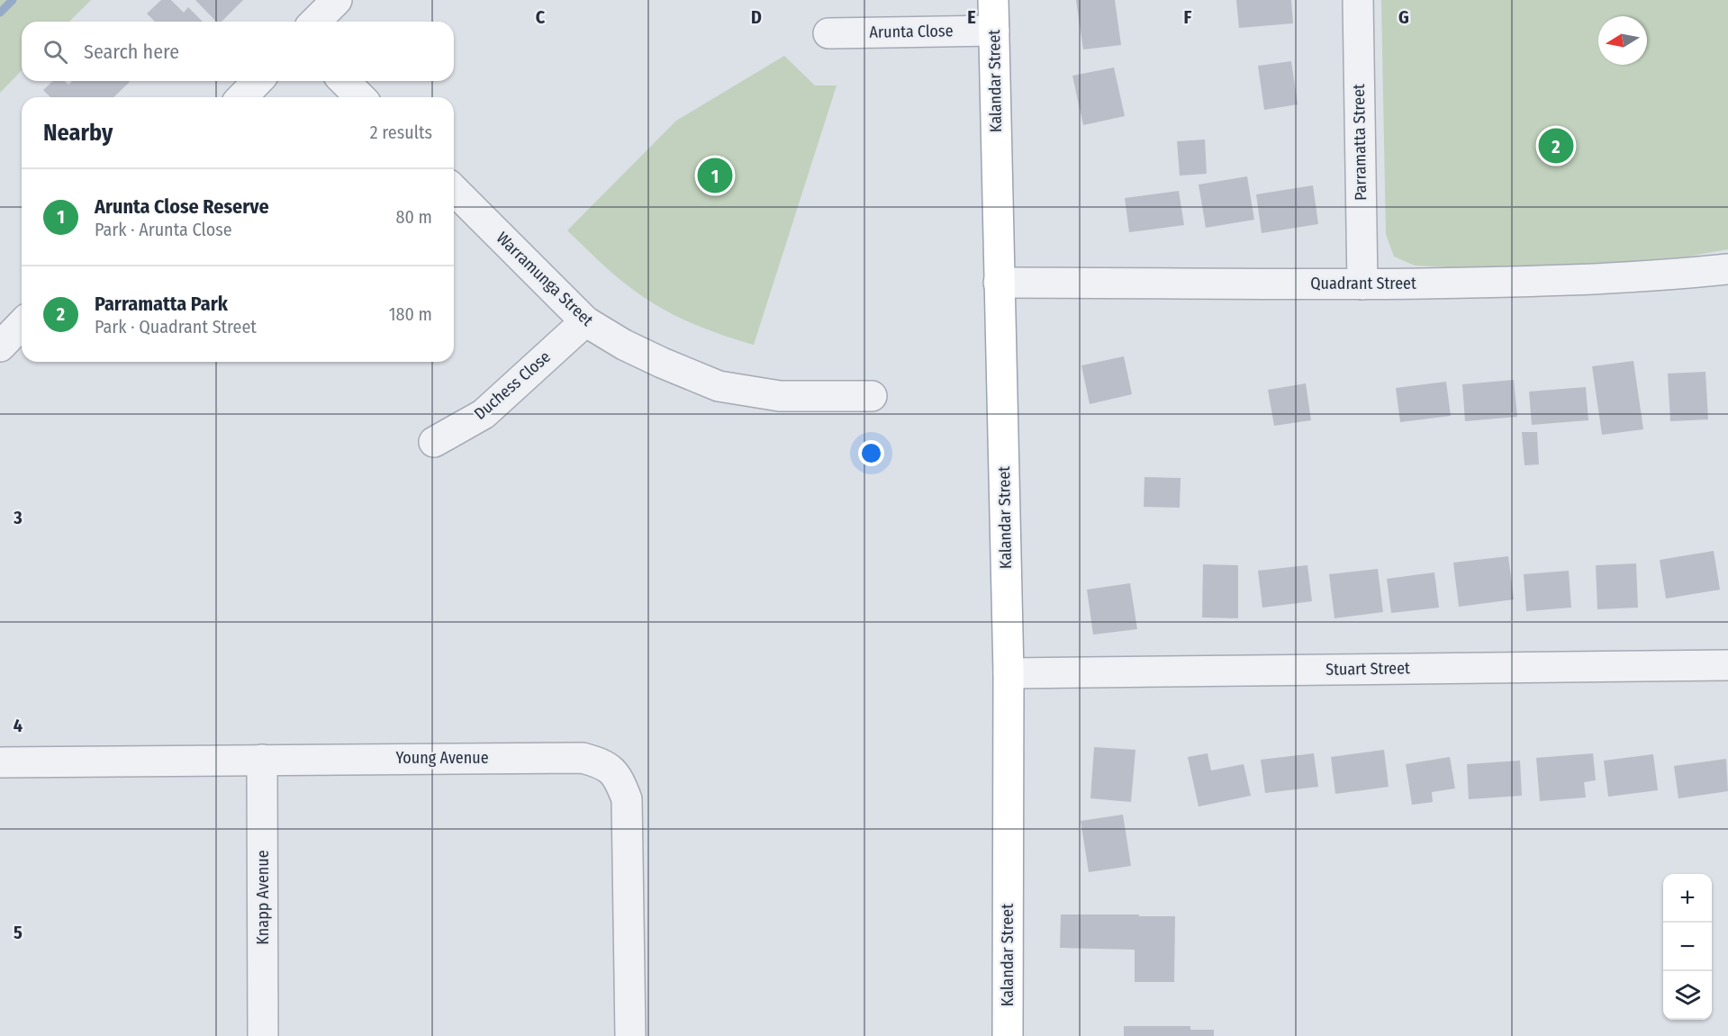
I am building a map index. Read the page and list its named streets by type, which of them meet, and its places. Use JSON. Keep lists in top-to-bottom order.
{
  "streets": {
    "main road": ["Kalandar Street"],
    "street": [
      "Arunta Close",
      "Parramatta Street",
      "Warramunga Street",
      "Quadrant Street",
      "Duchess Close",
      "Stuart Street",
      "Young Avenue",
      "Knapp Avenue"
    ]
  },
  "crossings": [
    ["Arunta Close", "Kalandar Street"],
    ["Kalandar Street", "Quadrant Street"],
    ["Kalandar Street", "Stuart Street"],
    ["Parramatta Street", "Quadrant Street"],
    ["Warramunga Street", "Duchess Close"],
    ["Young Avenue", "Knapp Avenue"]
  ],
  "north": "left",
  "page": {
    "search": "Search here",
    "heading": ["Nearby", "2 results"],
    "pins": ["2", "1"],
    "list": [
      {
        "mark": "1",
        "name": "Arunta Close Reserve",
        "note": "Park · Arunta Close",
        "value": "80 m"
      },
      {
        "mark": "2",
        "name": "Parramatta Park",
        "note": "Park · Quadrant Street",
        "value": "180 m"
      }
    ],
    "map_buttons": ["+", "−"]
  },
  "grid": {
    "columns": [
      "C",
      "D",
      "E",
      "F",
      "G"
    ],
    "rows": ["3", "4", "5"]
  }
}
